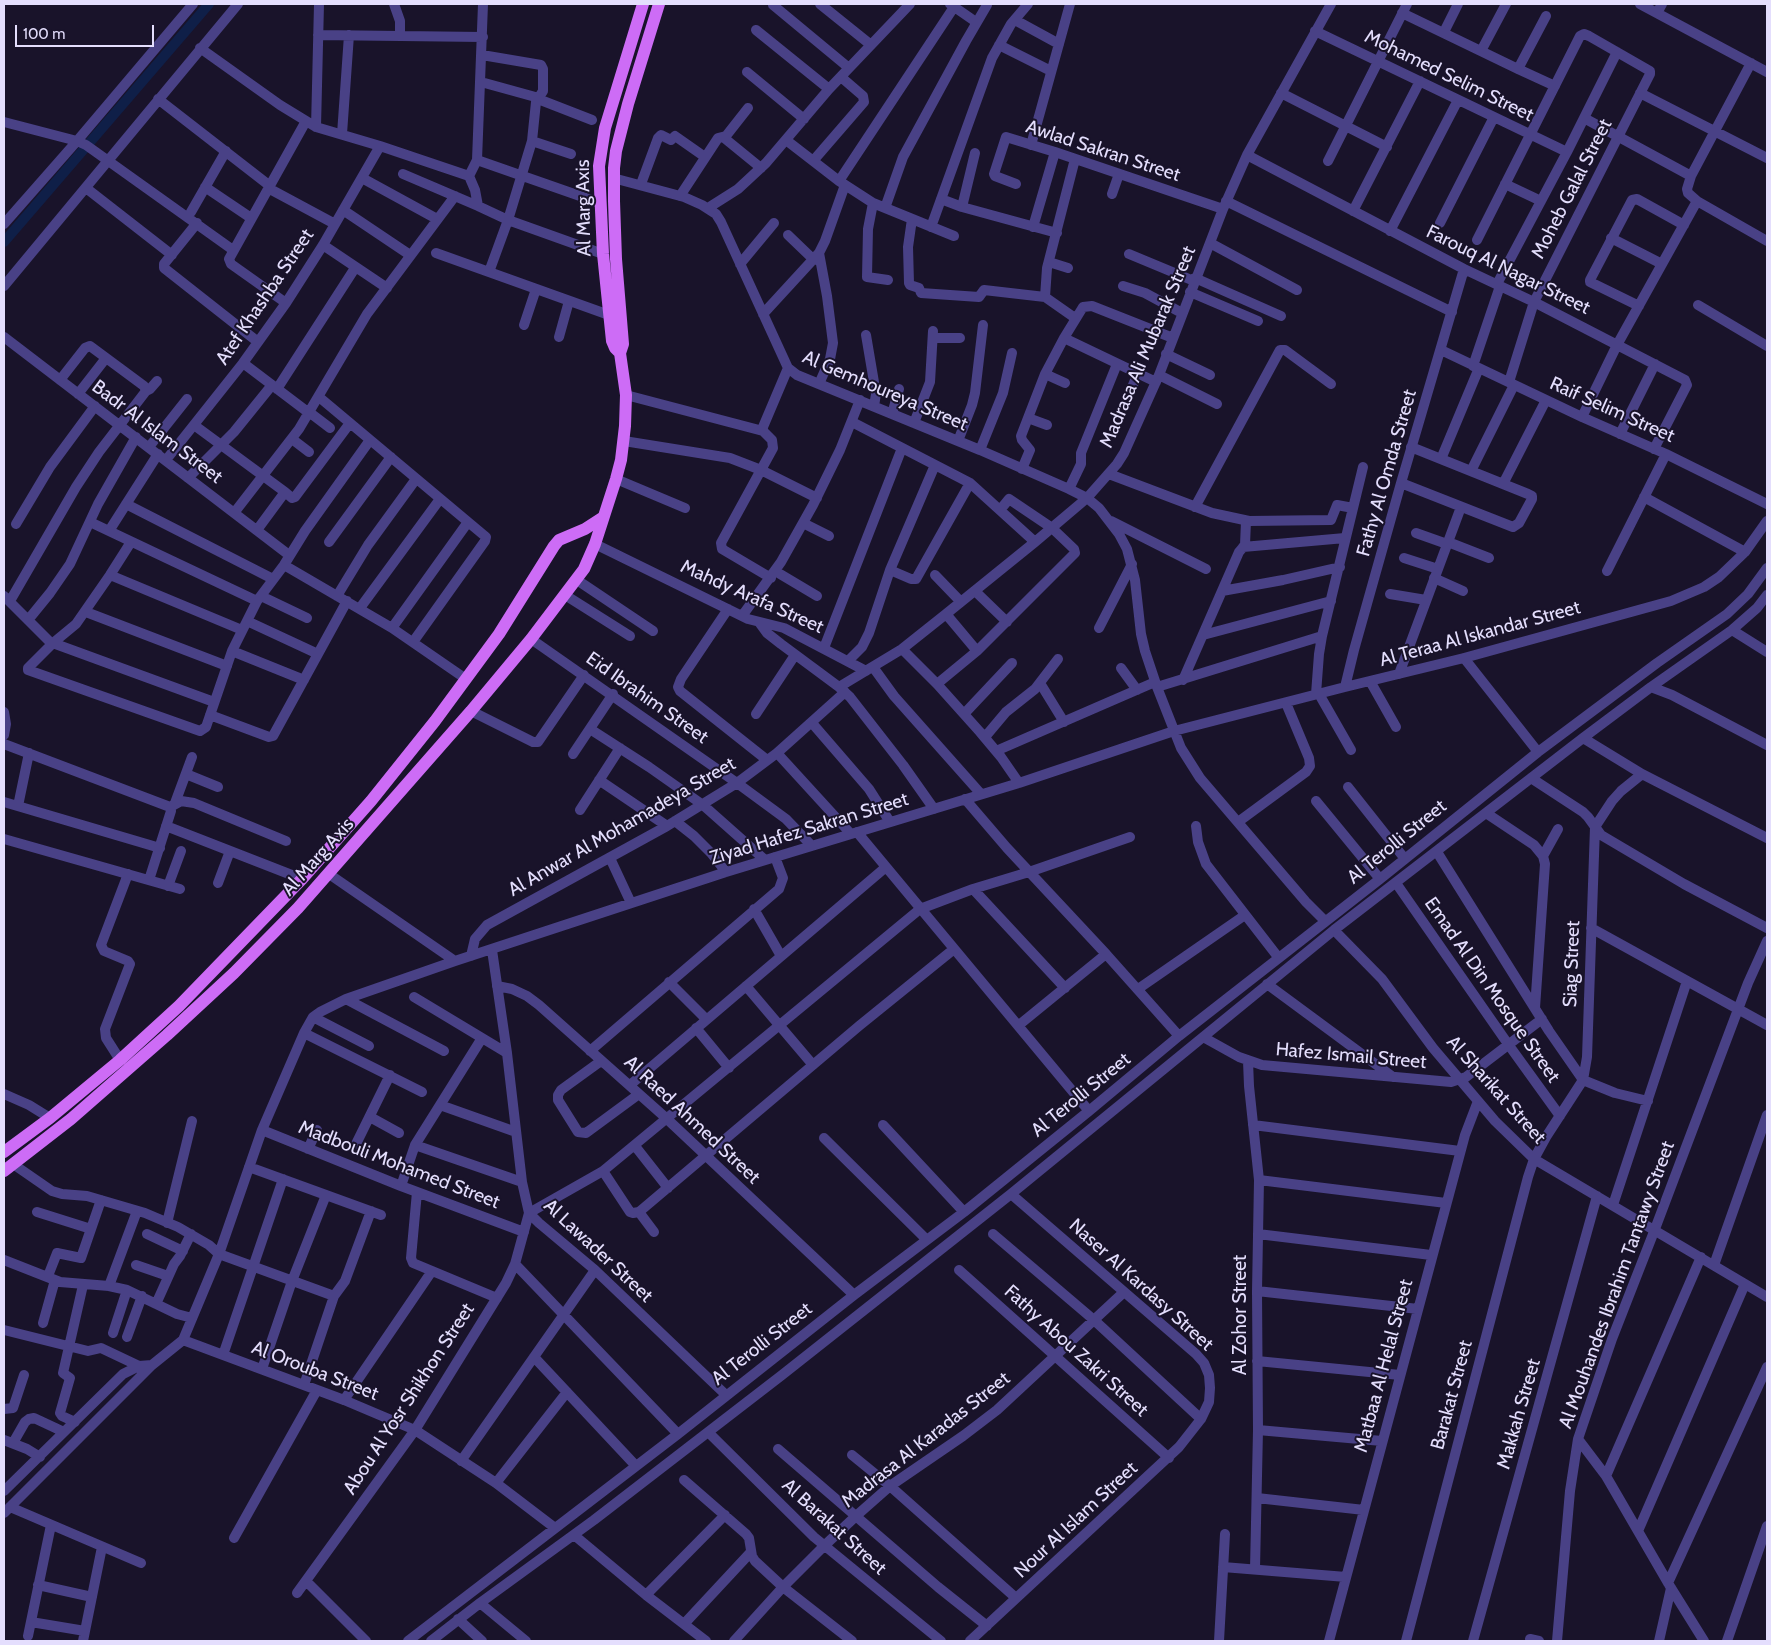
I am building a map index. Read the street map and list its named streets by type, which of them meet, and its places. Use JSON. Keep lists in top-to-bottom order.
{
  "streets": {
    "main road": ["Al Marg Axis"],
    "street": [
      "Mohamed Selim Street",
      "Awlad Sakran Street",
      "Moheb Galal Street",
      "Farouq Al Nagar Street",
      "Atef Khashba Street",
      "Madrasa Ali Mubarak Street",
      "Al Gemhoureya Street",
      "Raif Selim Street",
      "Badr Al Islam Street",
      "Fathy Al Omda Street",
      "Mahdy Arafa Street",
      "Al Teraa Al Iskandar Street",
      "Eid Ibrahim Street",
      "Al Anwar Al Mohamadeya Street",
      "Ziyad Hafez Sakran Street",
      "Al Terolli Street",
      "Siag Street",
      "Emad Al Din Mosque Street",
      "Hafez Ismail Street",
      "Al Sharikat Street",
      "Al Raed Ahmed Street",
      "Madbouli Mohamed Street",
      "Al Lawader Street",
      "Naser Al Kardasy Street",
      "Al Mouhandes Ibrahim Tantawy Street",
      "Al Zohor Street",
      "Fathy Abou Zakri Street",
      "Matbaa Al Helal Street",
      "Al Orouba Street",
      "Barakat Street",
      "Abou Al Yosr Shikhon Street",
      "Makkah Street",
      "Madrasa Al Karadas Street",
      "Nour Al Islam Street",
      "Al Barakat Street"
    ]
  },
  "crossings": [
    ["Mohamed Selim Street", "Madrasa Ali Mubarak Street"],
    ["Awlad Sakran Street", "Madrasa Ali Mubarak Street"],
    ["Awlad Sakran Street", "Fathy Al Omda Street"],
    ["Moheb Galal Street", "Farouq Al Nagar Street"],
    ["Moheb Galal Street", "Raif Selim Street"],
    ["Al Marg Axis", "Al Gemhoureya Street"],
    ["Al Marg Axis", "Mahdy Arafa Street"],
    ["Al Marg Axis", "Eid Ibrahim Street"],
    ["Farouq Al Nagar Street", "Madrasa Ali Mubarak Street"],
    ["Farouq Al Nagar Street", "Raif Selim Street"],
    ["Farouq Al Nagar Street", "Fathy Al Omda Street"],
    ["Atef Khashba Street", "Badr Al Islam Street"],
    ["Madrasa Ali Mubarak Street", "Al Gemhoureya Street"],
    ["Madrasa Ali Mubarak Street", "Mahdy Arafa Street"],
    ["Madrasa Ali Mubarak Street", "Al Anwar Al Mohamadeya Street"],
    ["Raif Selim Street", "Fathy Al Omda Street"],
    ["Fathy Al Omda Street", "Al Teraa Al Iskandar Street"],
    ["Al Teraa Al Iskandar Street", "Ziyad Hafez Sakran Street"],
    ["Eid Ibrahim Street", "Al Anwar Al Mohamadeya Street"],
    ["Eid Ibrahim Street", "Ziyad Hafez Sakran Street"],
    ["Al Anwar Al Mohamadeya Street", "Ziyad Hafez Sakran Street"],
    ["Ziyad Hafez Sakran Street", "Al Lawader Street"],
    ["Al Terolli Street", "Emad Al Din Mosque Street"],
    ["Al Terolli Street", "Hafez Ismail Street"],
    ["Al Terolli Street", "Al Sharikat Street"],
    ["Al Terolli Street", "Al Raed Ahmed Street"],
    ["Al Terolli Street", "Al Lawader Street"],
    ["Al Terolli Street", "Naser Al Kardasy Street"],
    ["Al Terolli Street", "Al Orouba Street"],
    ["Al Terolli Street", "Al Barakat Street"],
    ["Siag Street", "Emad Al Din Mosque Street"],
    ["Siag Street", "Al Sharikat Street"],
    ["Siag Street", "Barakat Street"],
    ["Hafez Ismail Street", "Al Sharikat Street"],
    ["Hafez Ismail Street", "Al Zohor Street"],
    ["Al Sharikat Street", "Al Mouhandes Ibrahim Tantawy Street"],
    ["Al Sharikat Street", "Matbaa Al Helal Street"],
    ["Al Sharikat Street", "Barakat Street"],
    ["Al Sharikat Street", "Makkah Street"],
    ["Al Raed Ahmed Street", "Al Lawader Street"],
    ["Madbouli Mohamed Street", "Abou Al Yosr Shikhon Street"],
    ["Al Lawader Street", "Abou Al Yosr Shikhon Street"],
    ["Naser Al Kardasy Street", "Madrasa Al Karadas Street"],
    ["Naser Al Kardasy Street", "Nour Al Islam Street"],
    ["Fathy Abou Zakri Street", "Madrasa Al Karadas Street"],
    ["Fathy Abou Zakri Street", "Nour Al Islam Street"],
    ["Al Orouba Street", "Abou Al Yosr Shikhon Street"],
    ["Madrasa Al Karadas Street", "Al Barakat Street"]
  ],
  "scale_bar": "100 m"
}
